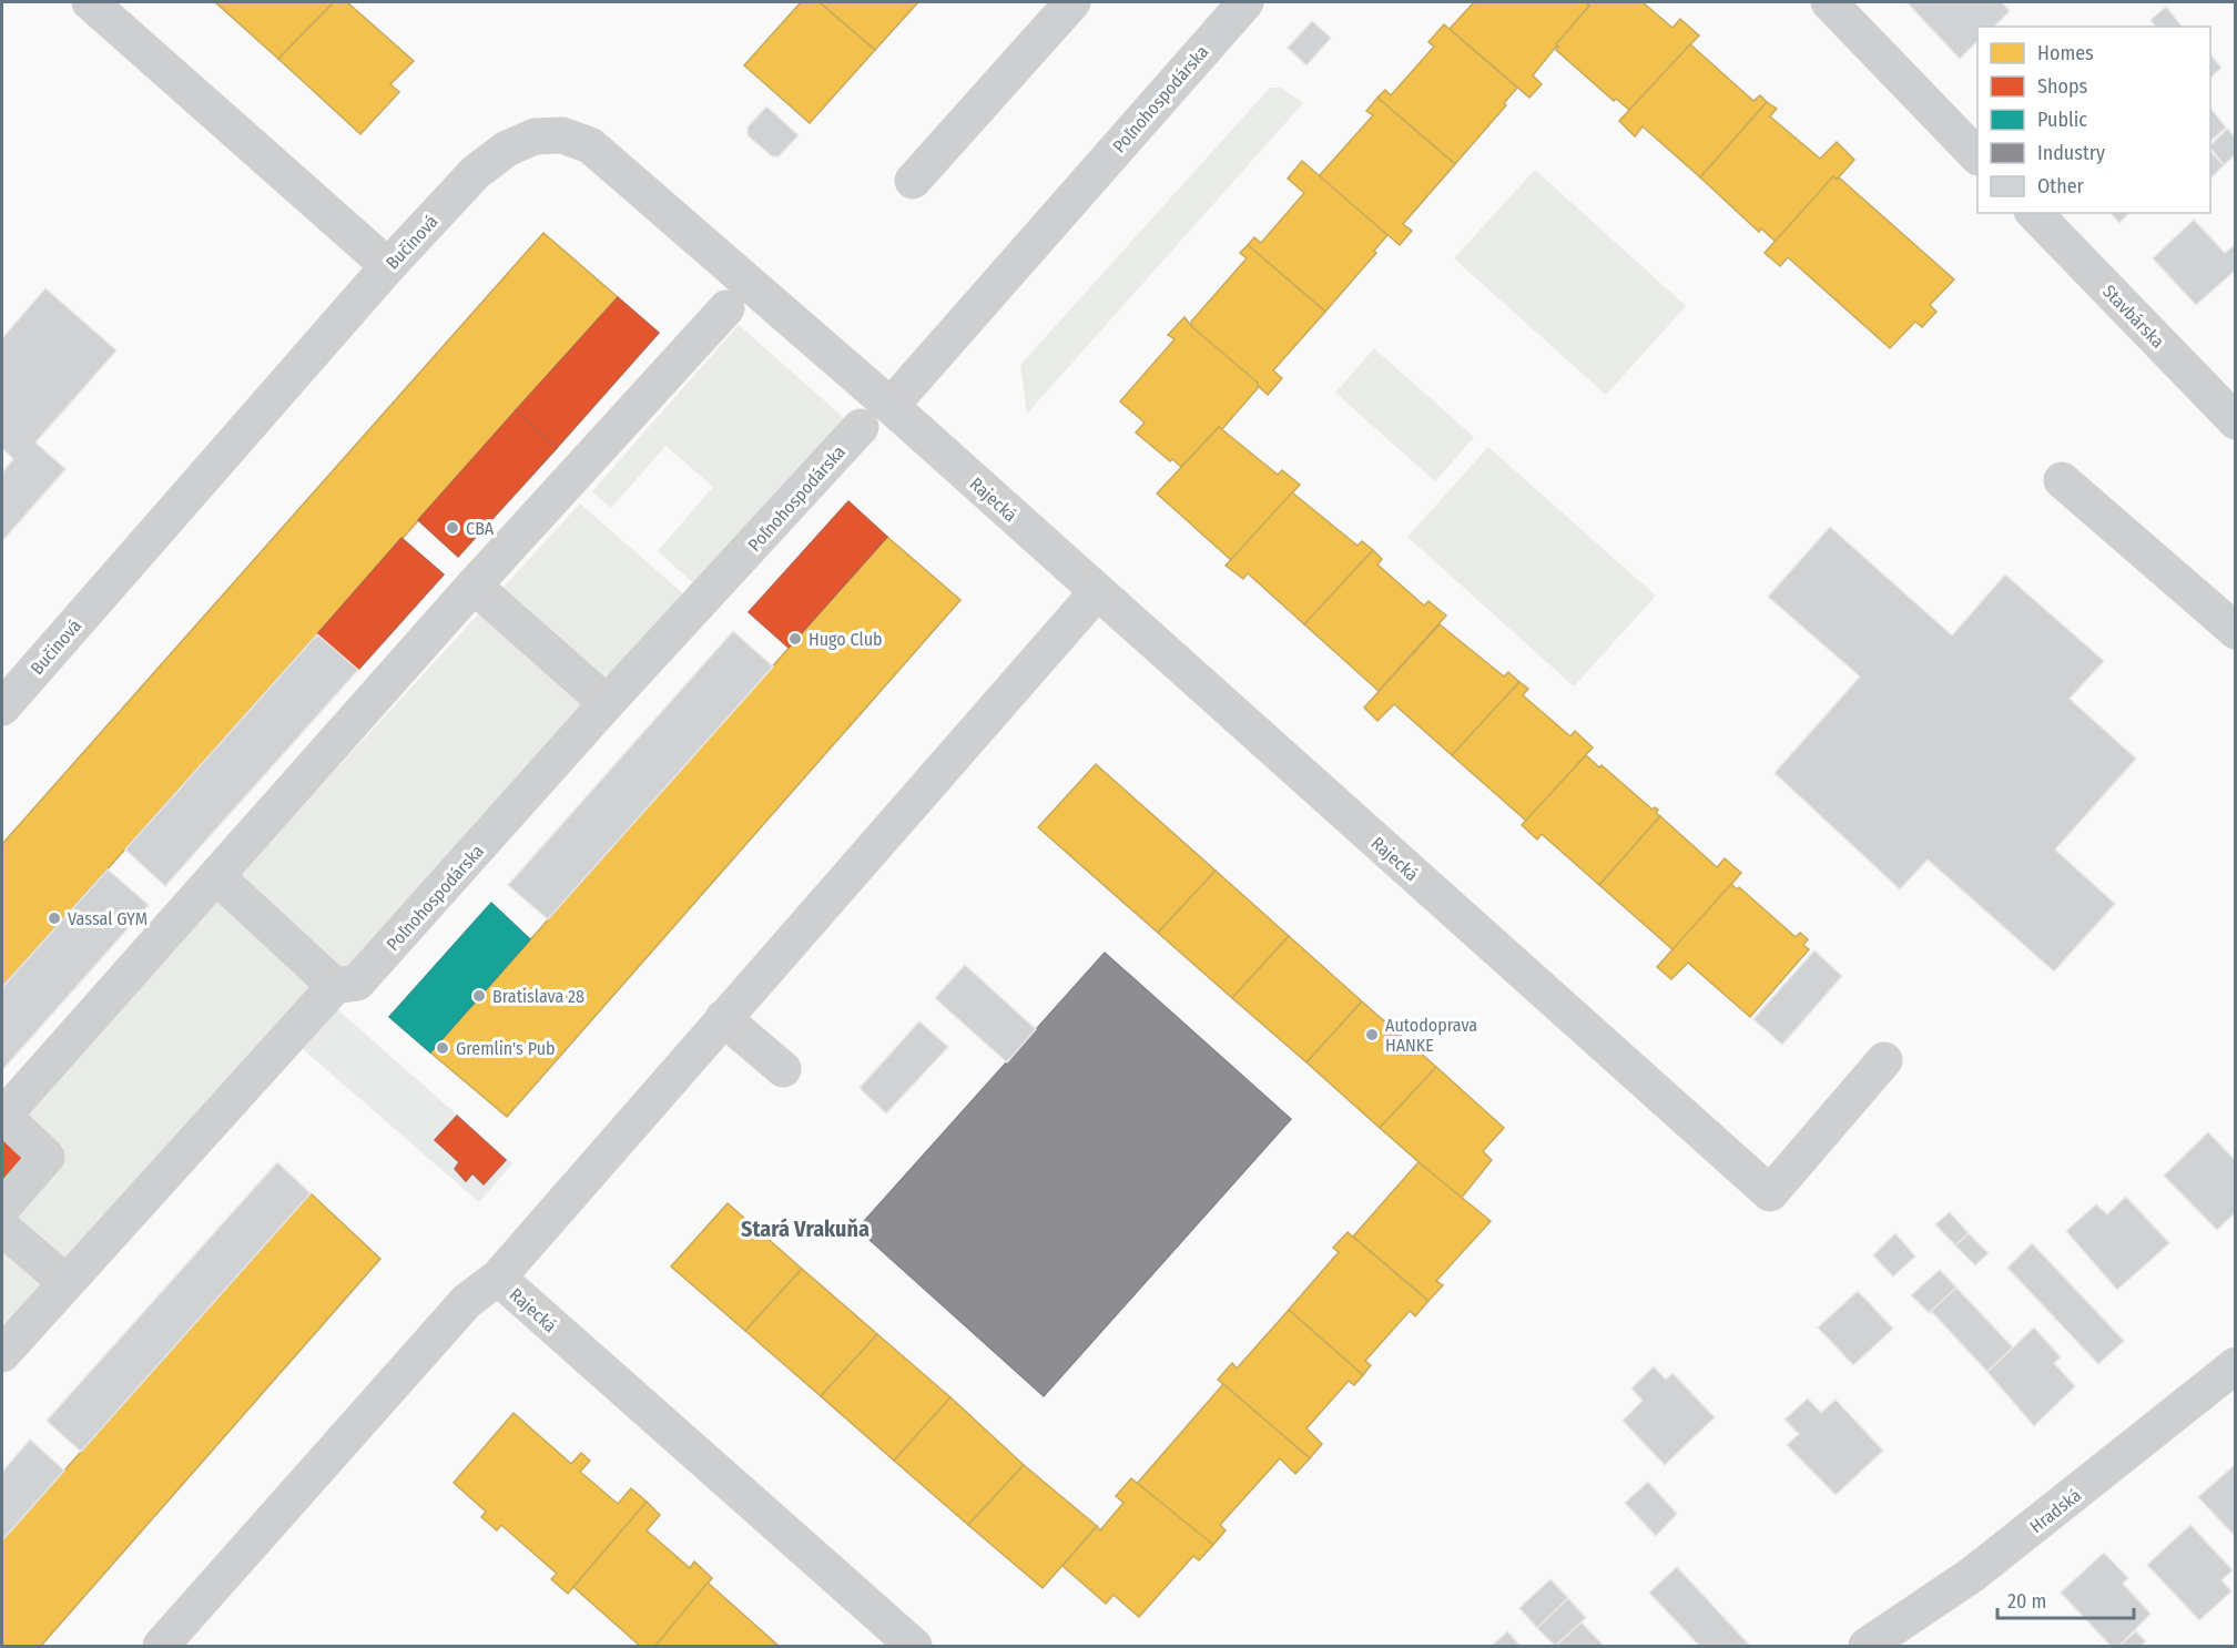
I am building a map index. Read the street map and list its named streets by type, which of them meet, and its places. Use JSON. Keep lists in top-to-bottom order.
{
  "streets": {
    "street": [
      "Poľnohospodárska",
      "Bučinová",
      "Stavbárska",
      "Rajecká",
      "Hradská"
    ]
  },
  "crossings": [
    ["Poľnohospodárska", "Bučinová"],
    ["Poľnohospodárska", "Rajecká"],
    ["Bučinová", "Rajecká"]
  ],
  "districts": ["Stará Vrakuňa"],
  "places": [
    "CBA",
    "Hugo Club",
    "Vassal GYM",
    "Bratislava 28",
    "Autodoprava HANKE",
    "Gremlin's Pub"
  ],
  "legend": [
    "Homes",
    "Shops",
    "Public",
    "Industry",
    "Other"
  ],
  "scale_bar": "20 m"
}
